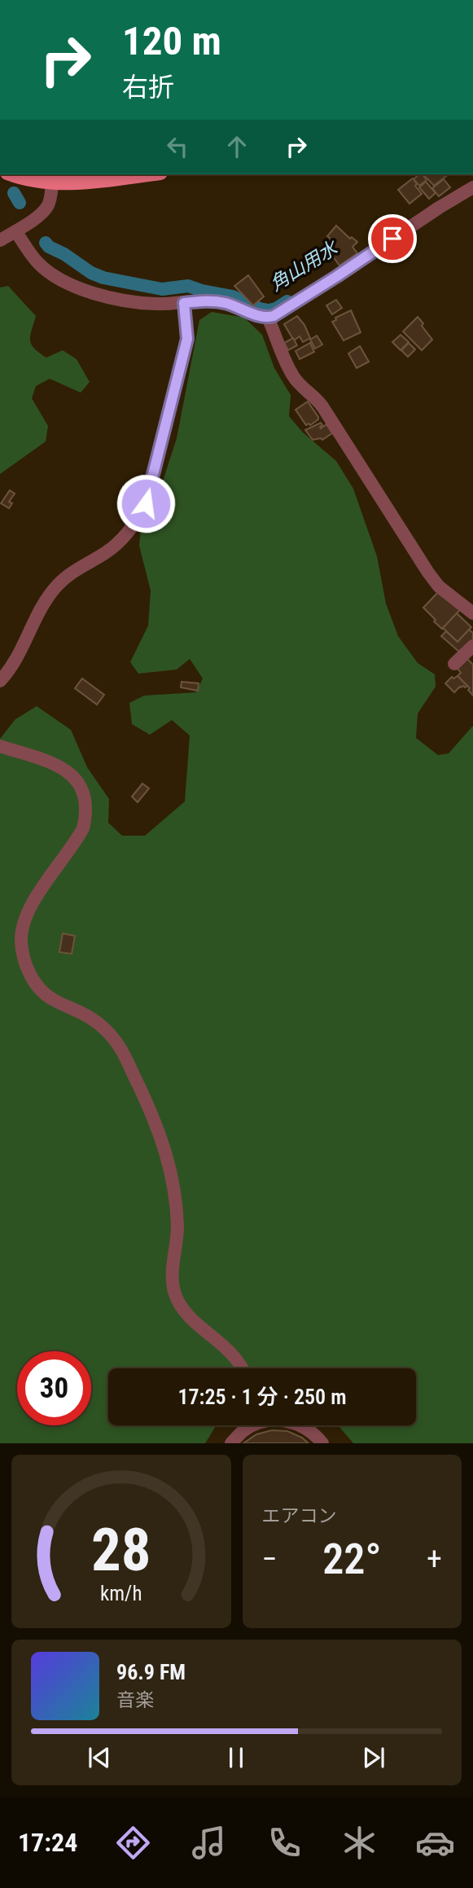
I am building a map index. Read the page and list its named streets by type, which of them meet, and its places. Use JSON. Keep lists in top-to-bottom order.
{
  "water": ["角山用水"],
  "page": {
    "turn": ["120 m", "右折"],
    "limit": "30",
    "trip": "17:25 · 1 分 · 250 m",
    "tile": "エアコン",
    "heat": ["−", "22°", "+"],
    "song": ["96.9 FM", "音楽"],
    "tabs": "17:24",
    "gauge": ["28", "km/h"]
  }
}
